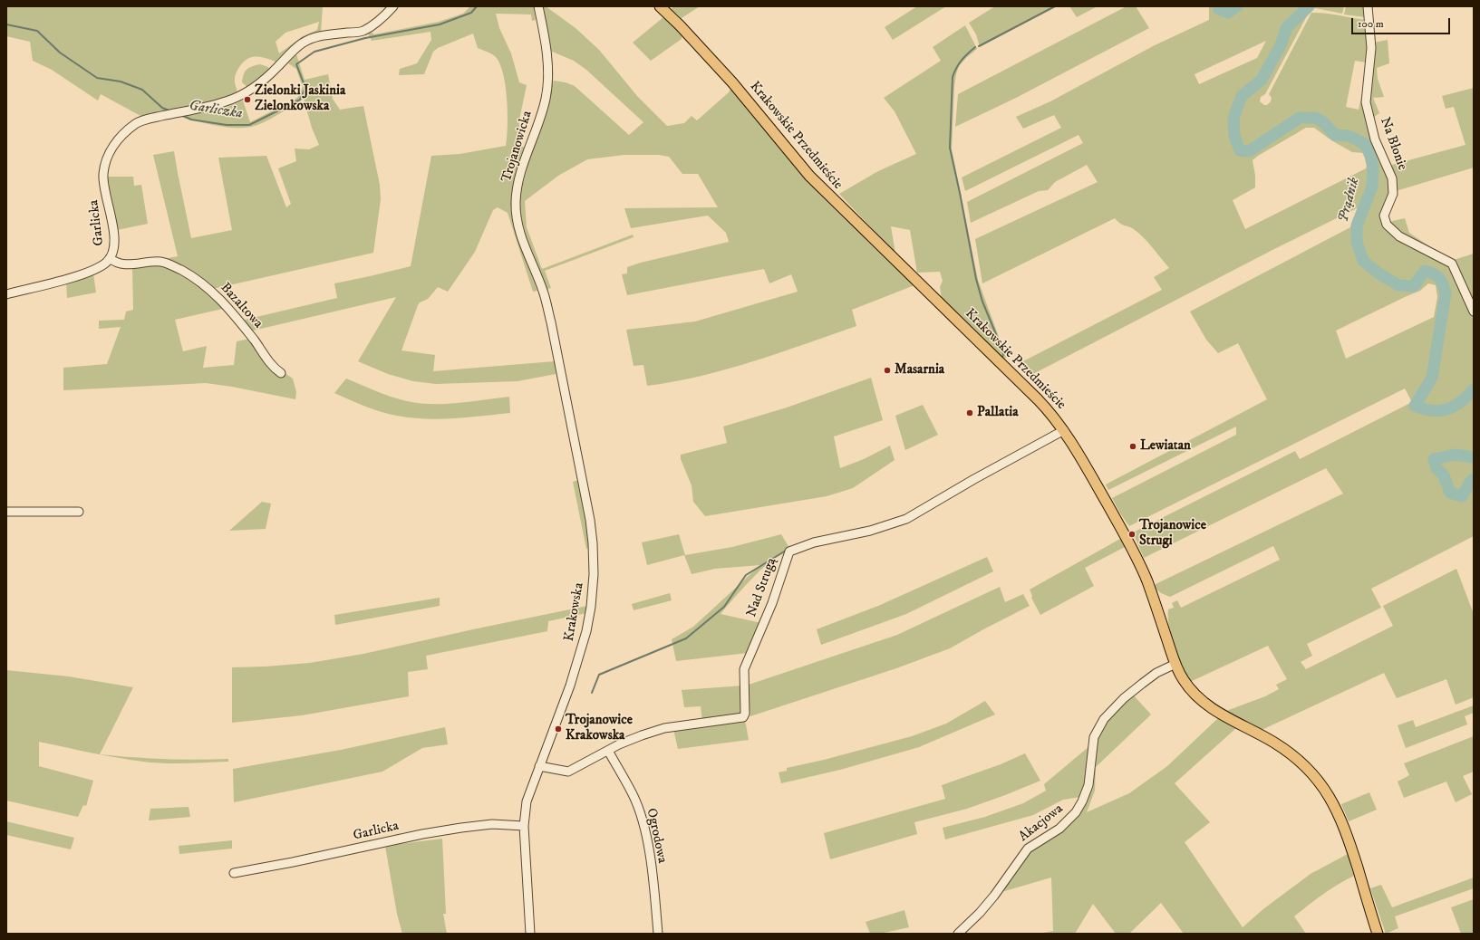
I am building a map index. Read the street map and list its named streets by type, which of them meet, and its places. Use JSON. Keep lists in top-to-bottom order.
{
  "streets": {
    "main road": ["Krakowskie Przedmieście"],
    "street": [
      "Na Błonie",
      "Trojanowicka",
      "Garlicka",
      "Bazaltowa",
      "Nad Strugą",
      "Krakowska",
      "Akacjowa",
      "Ogrodowa"
    ]
  },
  "crossings": [
    ["Krakowskie Przedmieście", "Nad Strugą"],
    ["Krakowskie Przedmieście", "Akacjowa"],
    ["Trojanowicka", "Krakowska"],
    ["Garlicka", "Bazaltowa"],
    ["Garlicka", "Krakowska"],
    ["Nad Strugą", "Krakowska"],
    ["Nad Strugą", "Ogrodowa"]
  ],
  "water": ["Garliczka", "Prądnik"],
  "places": [
    "Zielonki Jaskinia Zielonkowska",
    "Masarnia",
    "Pallatia",
    "Lewiatan",
    "Trojanowice Strugi",
    "Trojanowice Krakowska"
  ],
  "scale_bar": "100 m"
}
